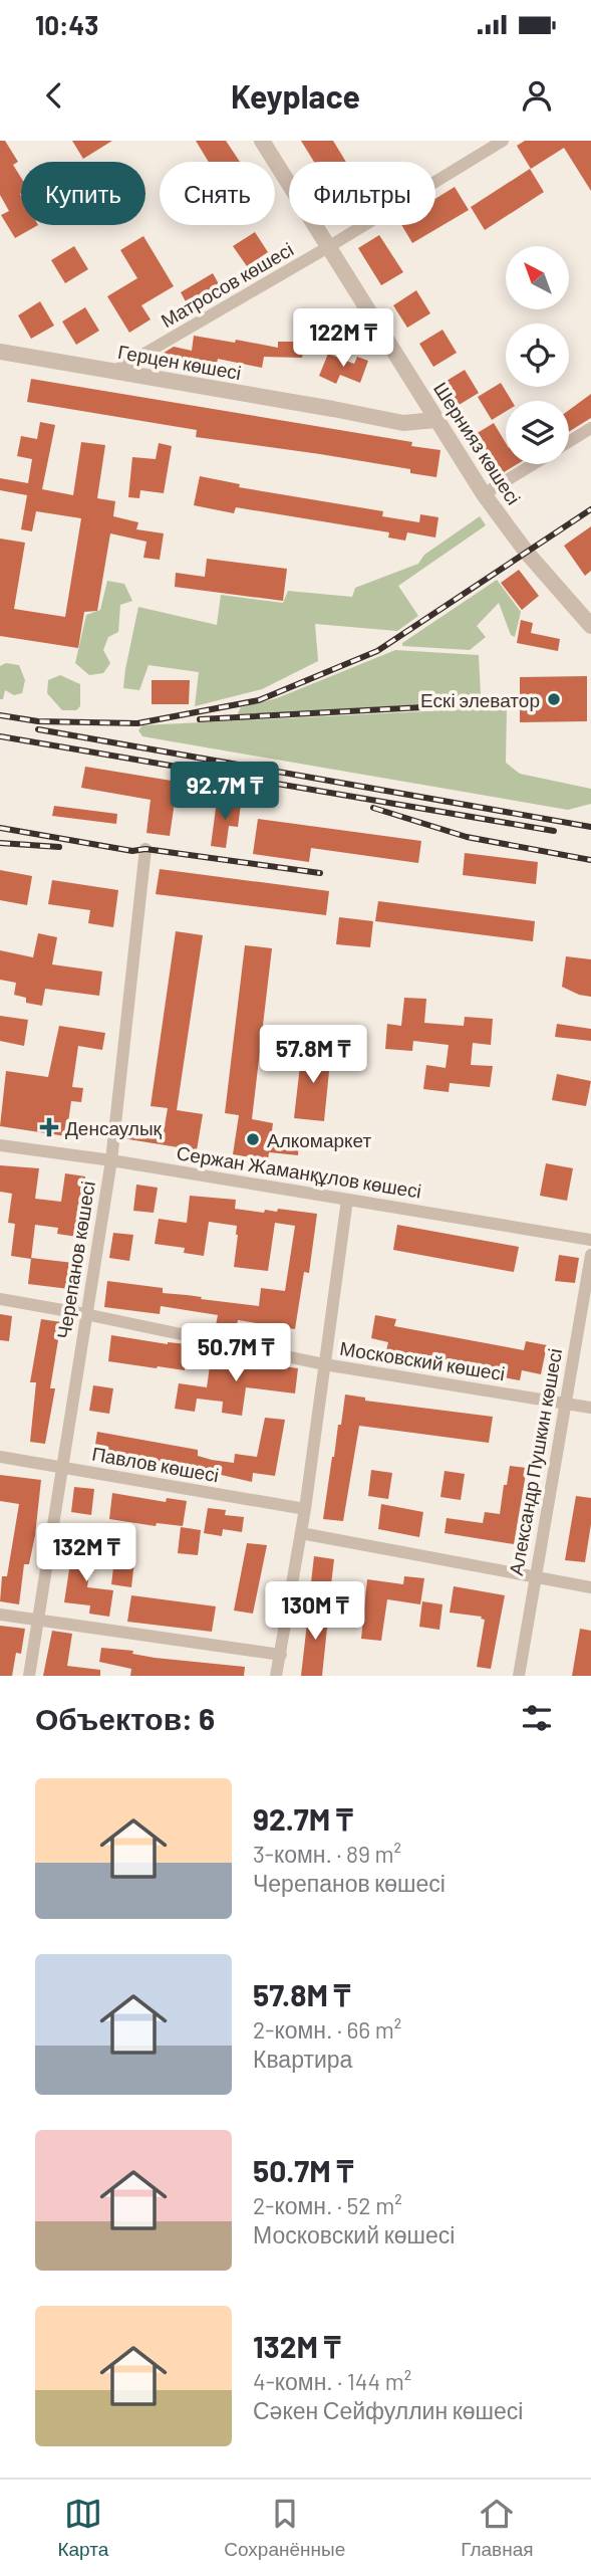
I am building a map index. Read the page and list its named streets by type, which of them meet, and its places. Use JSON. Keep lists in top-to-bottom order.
{
  "streets": {
    "street": [
      "Матросов көшесі",
      "Герцен көшесі",
      "Шернияз көшесі",
      "Сержан Жаманқұлов көшесі",
      "Черепанов көшесі",
      "Московский көшесі",
      "Александр Пушкин көшесі",
      "Павлов көшесі"
    ]
  },
  "crossings": [
    ["Матросов көшесі", "Герцен көшесі"],
    ["Матросов көшесі", "Шернияз көшесі"],
    ["Герцен көшесі", "Шернияз көшесі"],
    ["Сержан Жаманқұлов көшесі", "Черепанов көшесі"],
    ["Черепанов көшесі", "Московский көшесі"],
    ["Черепанов көшесі", "Павлов көшесі"],
    ["Московский көшесі", "Александр Пушкин көшесі"]
  ],
  "places": {
    "other": ["Ескі элеватор", "Алкомаркет"],
    "health": ["Денсаулық"]
  },
  "north": "top left",
  "page": {
    "status": "10:43",
    "header": "Keyplace",
    "chip": ["Купить", "Снять", "Фильтры"],
    "price": [
      "122M ₸",
      "92.7M ₸",
      "57.8M ₸",
      "50.7M ₸",
      "132M ₸",
      "130M ₸"
    ],
    "heading": "Объектов: 6",
    "list": [
      {
        "name": "92.7M ₸",
        "note": "3-комн. · 89 m² · Черепанов көшесі"
      },
      {
        "name": "57.8M ₸",
        "note": "2-комн. · 66 m² · Квартира"
      },
      {
        "name": "50.7M ₸",
        "note": "2-комн. · 52 m² · Московский көшесі"
      },
      {
        "name": "132M ₸",
        "note": "4-комн. · 144 m² · Сәкен Сейфуллин көшесі"
      }
    ],
    "tabs": ["Карта", "Сохранённые", "Главная"]
  }
}
